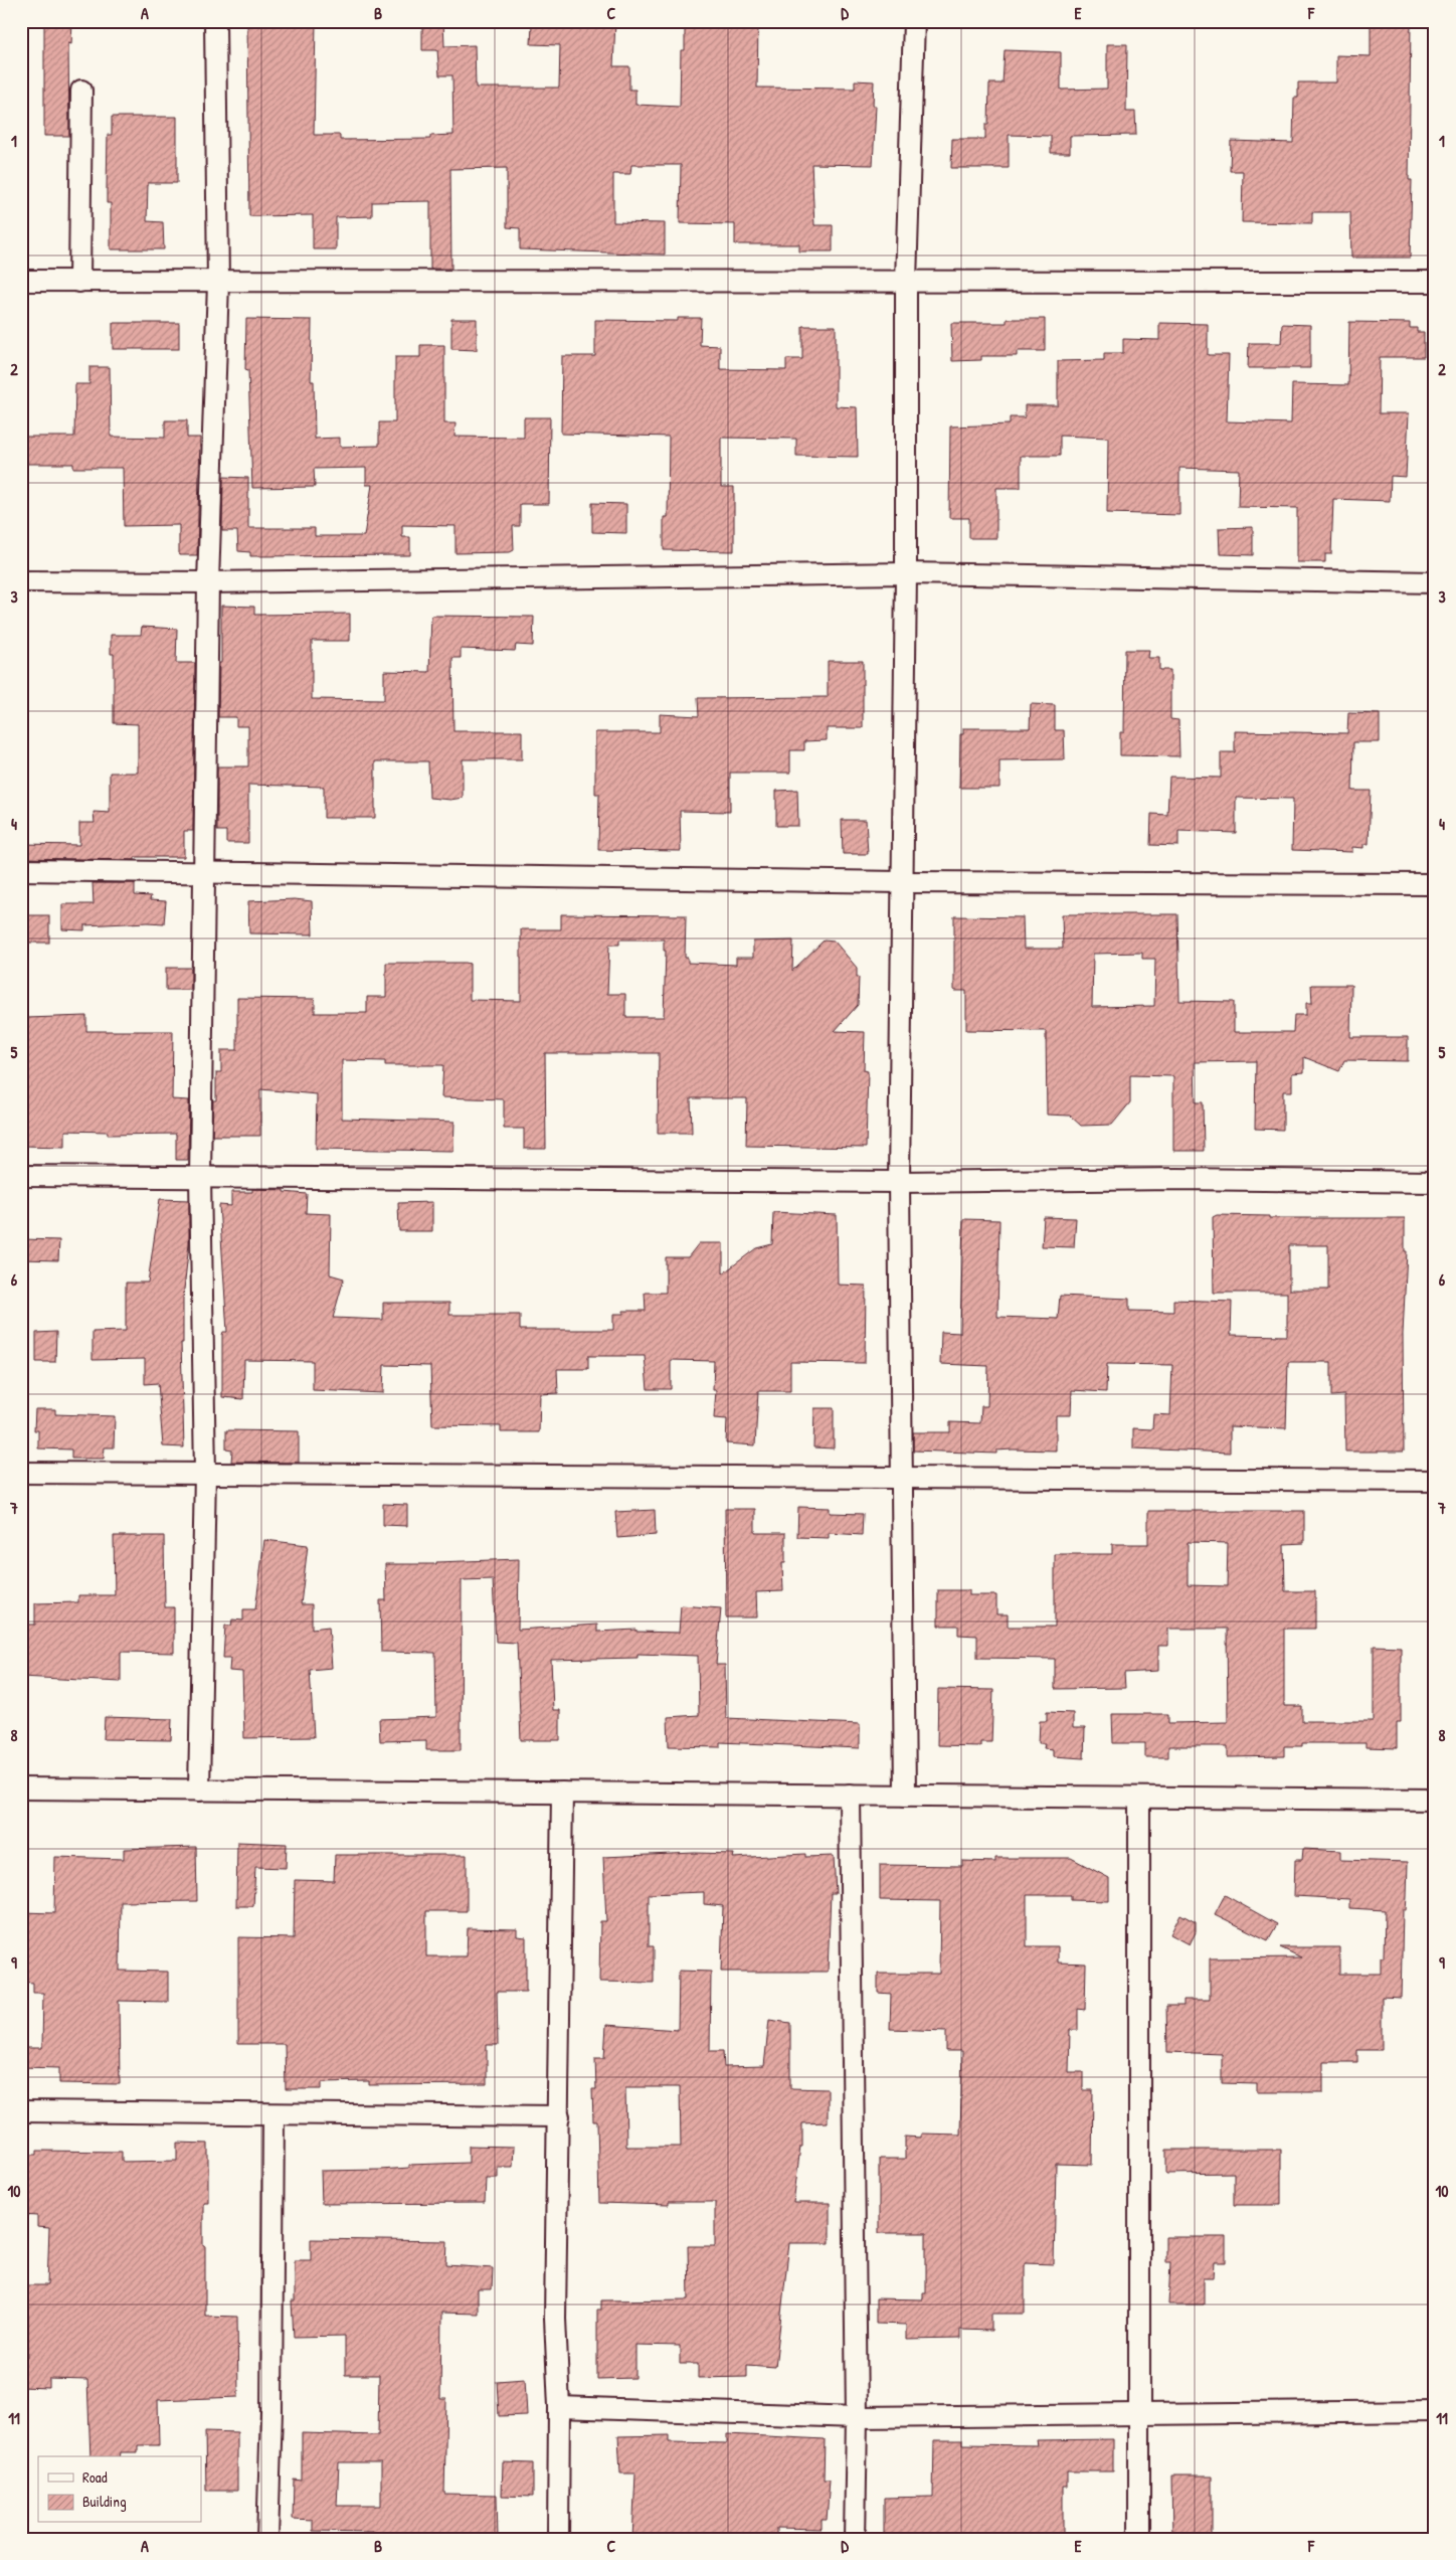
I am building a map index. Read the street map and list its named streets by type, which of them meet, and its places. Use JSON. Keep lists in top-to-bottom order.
{
  "legend": ["Road", "Building"],
  "grid": {
    "columns": [
      "A",
      "B",
      "C",
      "D",
      "E",
      "F"
    ],
    "rows": [
      "1",
      "2",
      "3",
      "4",
      "5",
      "6",
      "7",
      "8",
      "9",
      "10",
      "11"
    ]
  }
}
